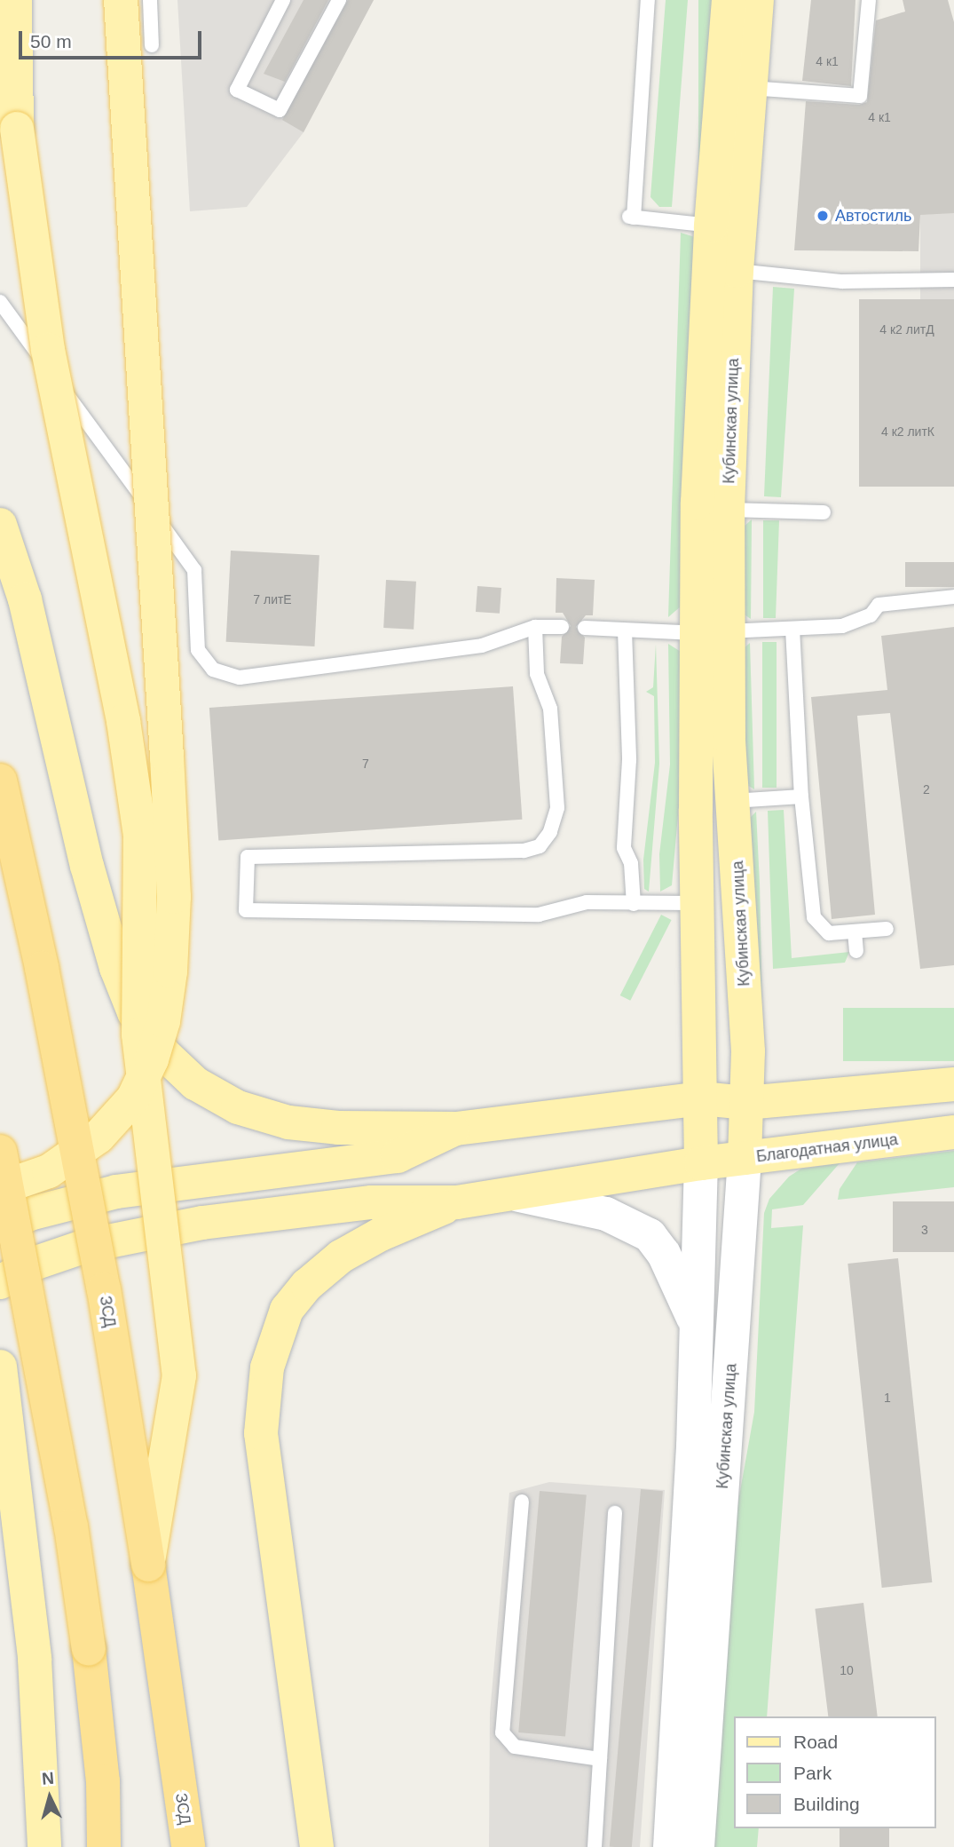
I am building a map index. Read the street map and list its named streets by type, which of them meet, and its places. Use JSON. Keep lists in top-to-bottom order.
{
  "streets": {
    "highway": ["ЗСД"],
    "main road": ["Кубинская улица", "Благодатная улица"]
  },
  "crossings": [
    ["Кубинская улица", "Благодатная улица"]
  ],
  "places": ["Автостиль"],
  "house_numbers": [
    "4 к1",
    "4 к1",
    "4 к2 литД",
    "4 к2 литК",
    "7 литЕ",
    "7",
    "2",
    "3",
    "1",
    "10"
  ],
  "legend": ["Road", "Park", "Building"],
  "scale_bar": "50 m",
  "north": "top"
}
